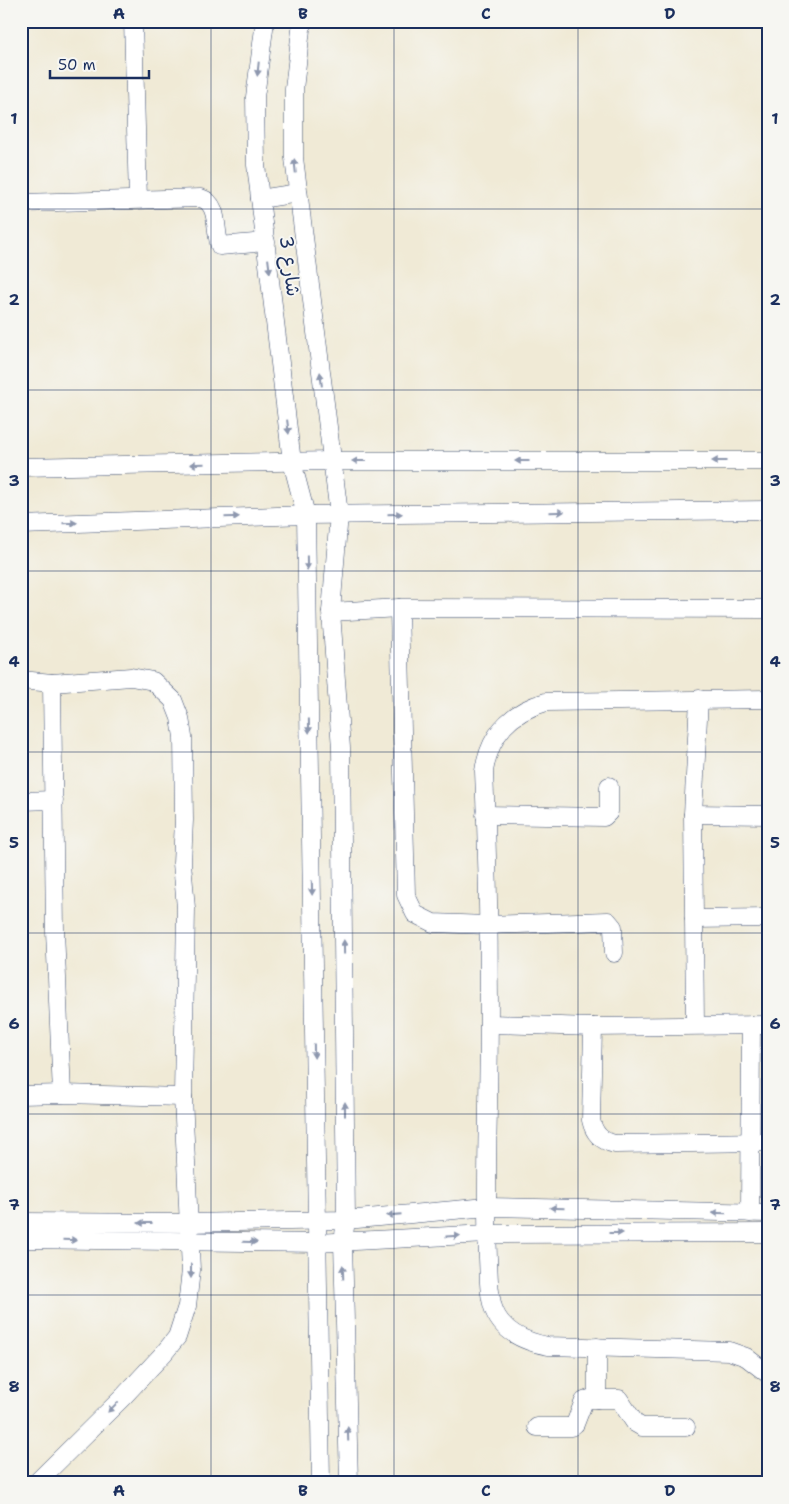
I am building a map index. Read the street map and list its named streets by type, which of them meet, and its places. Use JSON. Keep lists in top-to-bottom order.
{
  "streets": {
    "street": ["شارع 3"]
  },
  "scale_bar": "50 m",
  "grid": {
    "columns": [
      "A",
      "B",
      "C",
      "D"
    ],
    "rows": [
      "1",
      "2",
      "3",
      "4",
      "5",
      "6",
      "7",
      "8"
    ]
  }
}
